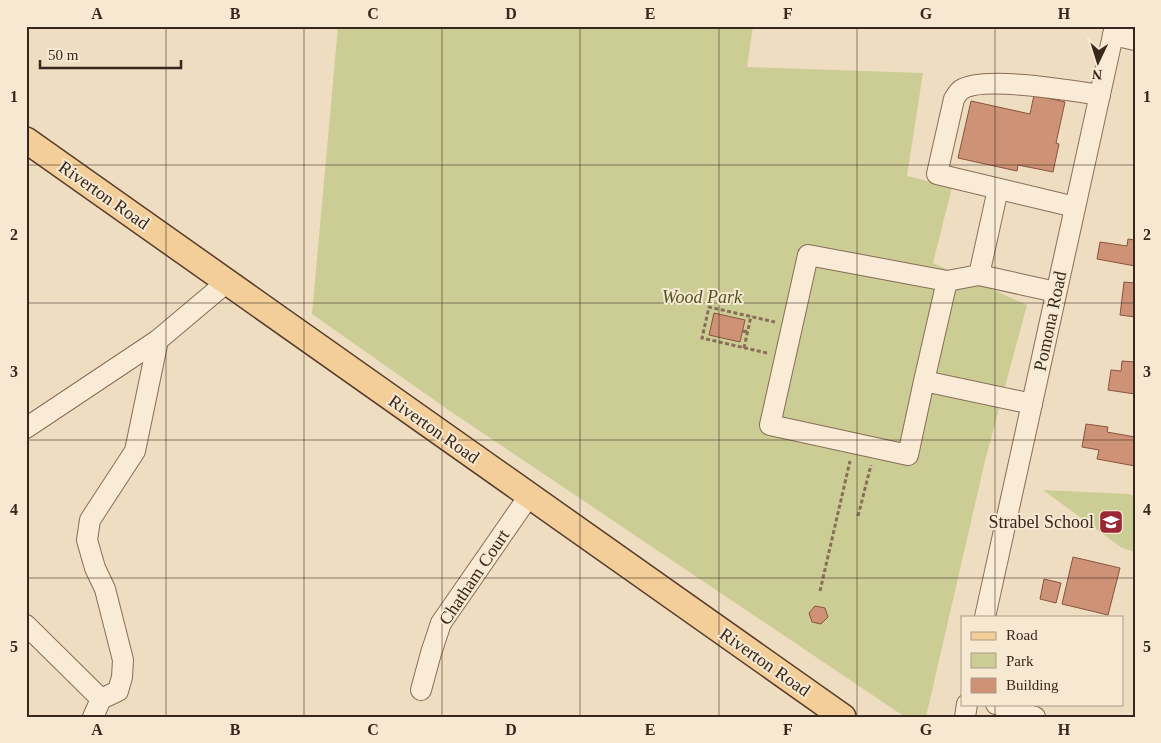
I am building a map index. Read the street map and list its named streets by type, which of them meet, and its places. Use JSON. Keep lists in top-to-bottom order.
{
  "streets": {
    "main road": ["Riverton Road"],
    "street": ["Pomona Road", "Chatham Court"]
  },
  "crossings": [
    ["Riverton Road", "Chatham Court"]
  ],
  "parks": ["Wood Park"],
  "places": {
    "school or university": ["Strabel School"]
  },
  "legend": ["Road", "Park", "Building"],
  "scale_bar": "50 m",
  "north": "bottom",
  "grid": {
    "columns": [
      "A",
      "B",
      "C",
      "D",
      "E",
      "F",
      "G",
      "H"
    ],
    "rows": [
      "1",
      "2",
      "3",
      "4",
      "5"
    ]
  }
}
